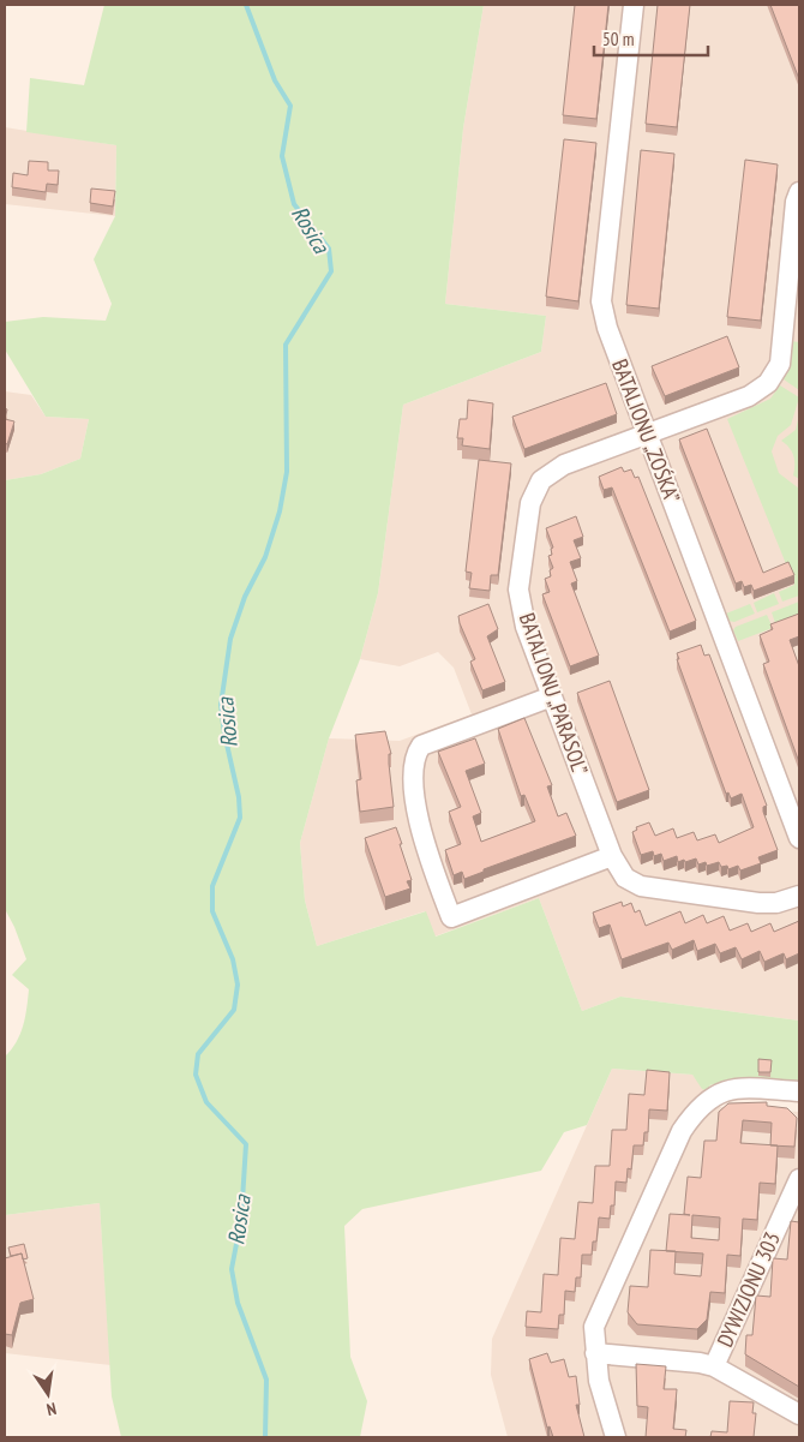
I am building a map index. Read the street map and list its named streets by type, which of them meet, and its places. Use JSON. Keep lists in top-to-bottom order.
{
  "streets": {
    "street": ["BATALIONU „ZOŚKA”", "BATALIONU „PARASOL”", "DYWIZJONU 303"]
  },
  "crossings": [
    ["BATALIONU „ZOŚKA”", "BATALIONU „PARASOL”"]
  ],
  "water": ["Rosica"],
  "scale_bar": "50 m",
  "north": "bottom"
}
